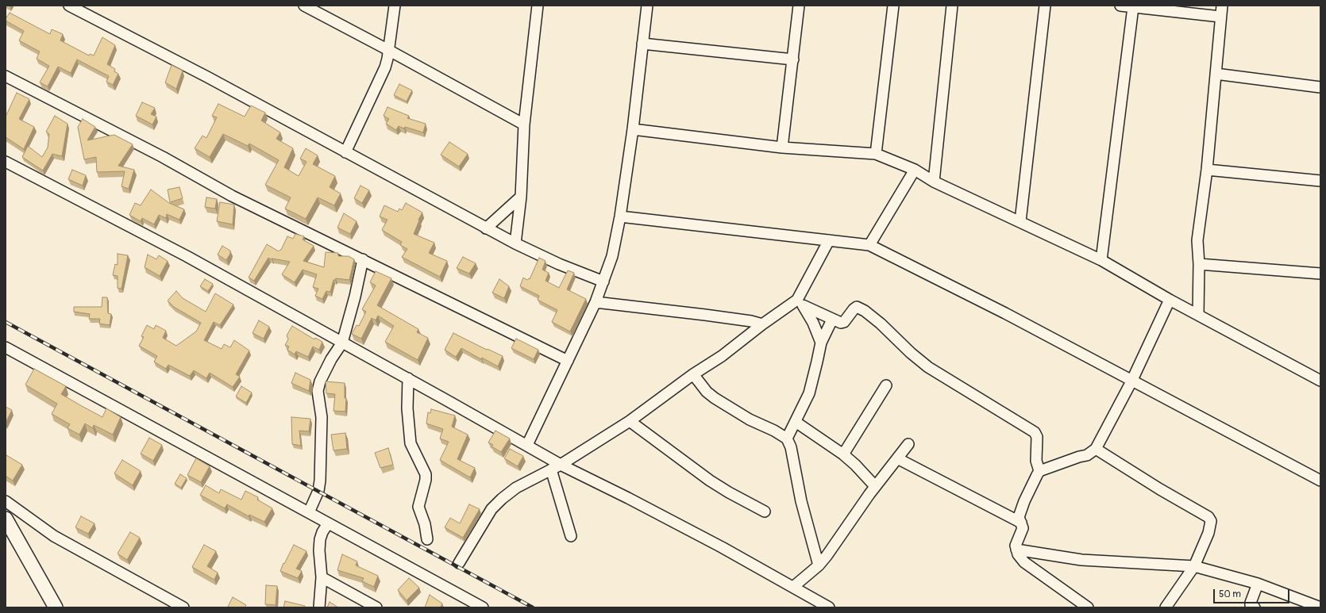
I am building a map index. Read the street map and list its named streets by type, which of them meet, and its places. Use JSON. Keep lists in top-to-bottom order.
{
  "scale_bar": "50 m"
}
